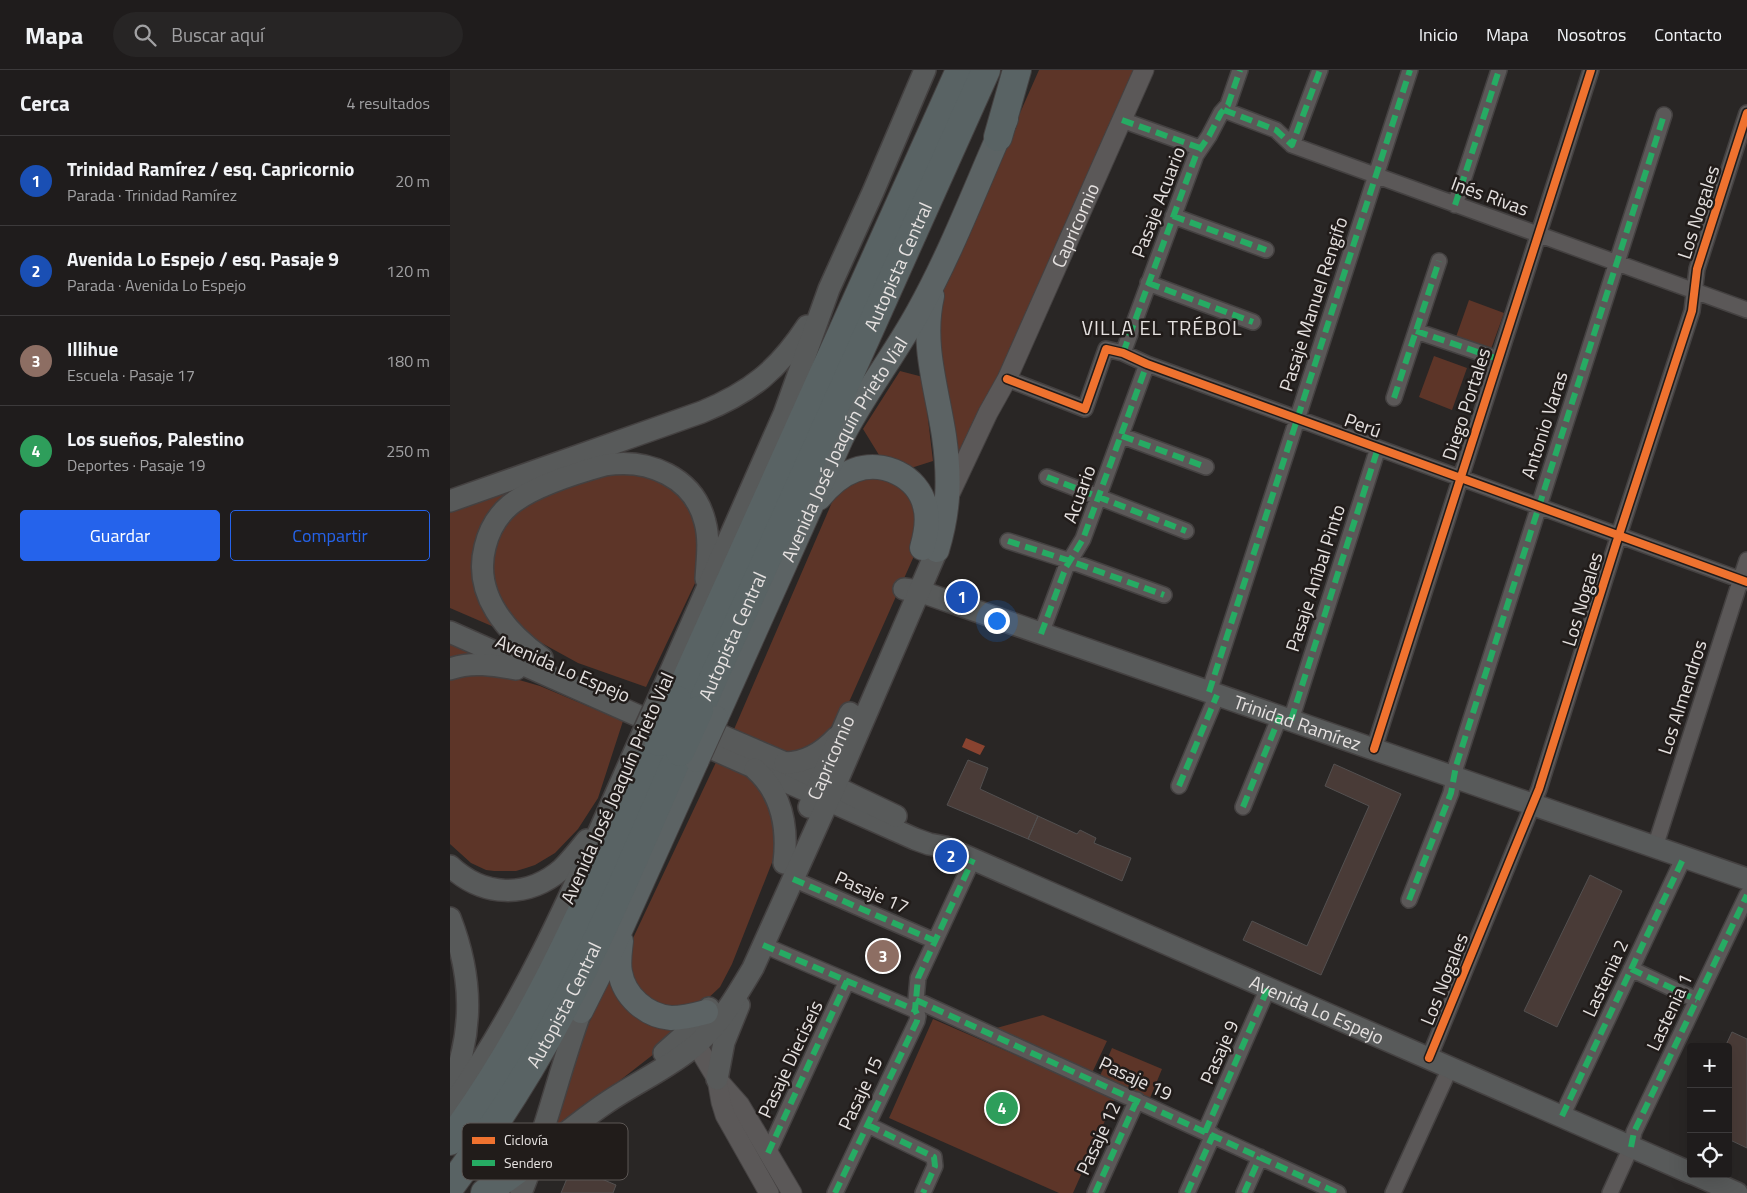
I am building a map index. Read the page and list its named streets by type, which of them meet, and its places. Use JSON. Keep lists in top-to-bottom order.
{
  "streets": {
    "highway": ["Autopista Central"],
    "main road": [
      "Capricornio",
      "Avenida José Joaquín Prieto Vial",
      "Avenida Lo Espejo",
      "Trinidad Ramírez"
    ],
    "street": [
      "Inés Rivas",
      "Pasaje Acuario",
      "Los Nogales",
      "Pasaje Manuel Rengifo",
      "Diego Portales",
      "Perú",
      "Antonio Varas",
      "Acuario",
      "Pasaje Aníbal Pinto",
      "Los Almendros",
      "Pasaje 17",
      "Lastenia 2",
      "Lastenia 1",
      "Pasaje 9",
      "Pasaje Dieciseís",
      "Pasaje 19",
      "Pasaje 15",
      "Pasaje 12"
    ]
  },
  "crossings": [
    ["Inés Rivas", "Pasaje Acuario"],
    ["Inés Rivas", "Los Nogales"],
    ["Inés Rivas", "Pasaje Manuel Rengifo"],
    ["Inés Rivas", "Diego Portales"],
    ["Inés Rivas", "Antonio Varas"],
    ["Pasaje Acuario", "Perú"],
    ["Los Nogales", "Perú"],
    ["Los Nogales", "Avenida Lo Espejo"],
    ["Los Nogales", "Trinidad Ramírez"],
    ["Capricornio", "Avenida Lo Espejo"],
    ["Capricornio", "Trinidad Ramírez"],
    ["Capricornio", "Pasaje 17"],
    ["Capricornio", "Pasaje 19"],
    ["Autopista Central", "Avenida José Joaquín Prieto Vial"],
    ["Pasaje Manuel Rengifo", "Perú"],
    ["Pasaje Manuel Rengifo", "Trinidad Ramírez"],
    ["Diego Portales", "Perú"],
    ["Diego Portales", "Trinidad Ramírez"],
    ["Perú", "Antonio Varas"],
    ["Perú", "Acuario"],
    ["Perú", "Pasaje Aníbal Pinto"],
    ["Perú", "Los Almendros"],
    ["Antonio Varas", "Trinidad Ramírez"],
    ["Acuario", "Trinidad Ramírez"],
    ["Pasaje Aníbal Pinto", "Trinidad Ramírez"],
    ["Avenida Lo Espejo", "Lastenia 2"],
    ["Avenida Lo Espejo", "Lastenia 1"],
    ["Avenida Lo Espejo", "Pasaje 9"],
    ["Avenida Lo Espejo", "Pasaje 15"],
    ["Los Almendros", "Trinidad Ramírez"],
    ["Trinidad Ramírez", "Lastenia 2"],
    ["Pasaje 17", "Pasaje 15"],
    ["Pasaje 9", "Pasaje 19"],
    ["Pasaje Dieciseís", "Pasaje 19"],
    ["Pasaje 19", "Pasaje 15"],
    ["Pasaje 19", "Pasaje 12"]
  ],
  "districts": ["VILLA EL TRÉBOL"],
  "legend": ["Ciclovía", "Sendero"],
  "page": {
    "header": "Mapa",
    "search": "Buscar aquí",
    "nav": [
      "Inicio",
      "Mapa",
      "Nosotros",
      "Contacto"
    ],
    "heading": ["Cerca", "4 resultados"],
    "list": [
      {
        "mark": "1",
        "name": "Trinidad Ramírez / esq. Capricornio",
        "note": "Parada · Trinidad Ramírez",
        "value": "20 m"
      },
      {
        "mark": "2",
        "name": "Avenida Lo Espejo / esq. Pasaje 9",
        "note": "Parada · Avenida Lo Espejo",
        "value": "120 m"
      },
      {
        "mark": "3",
        "name": "Illihue",
        "note": "Escuela · Pasaje 17",
        "value": "180 m"
      },
      {
        "mark": "4",
        "name": "Los sueños, Palestino",
        "note": "Deportes · Pasaje 19",
        "value": "250 m"
      }
    ],
    "buttons": ["Guardar", "Compartir"],
    "pins": [
      "1",
      "2",
      "3",
      "4"
    ],
    "map_buttons": ["+", "−"]
  }
}
